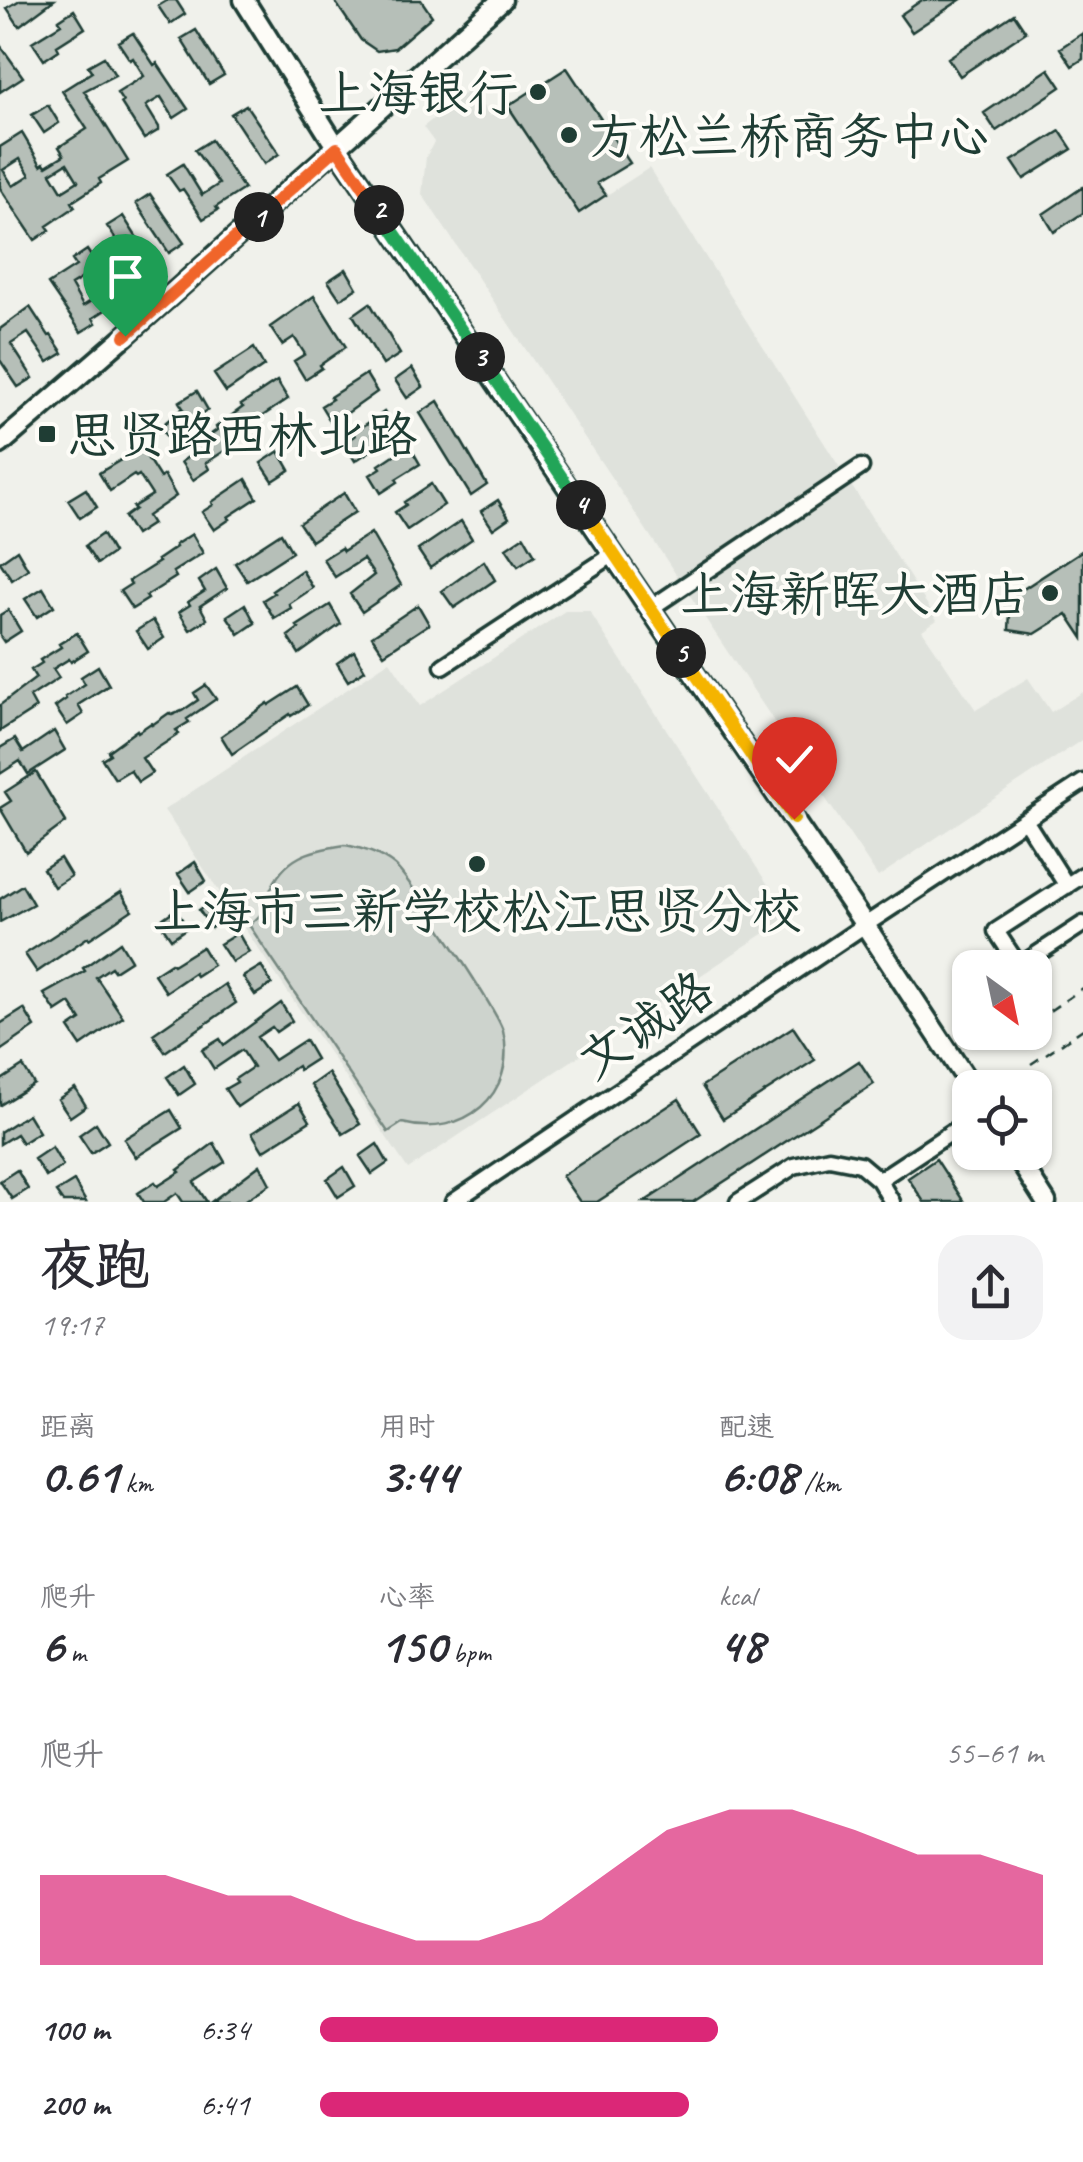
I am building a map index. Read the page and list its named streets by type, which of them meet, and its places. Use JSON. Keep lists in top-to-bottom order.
{
  "streets": {
    "street": ["文诚路"]
  },
  "places": {
    "other": [
      "上海银行",
      "方松兰桥商务中心",
      "上海新晖大酒店",
      "上海市三新学校松江思贤分校"
    ],
    "transit": ["思贤路西林北路"]
  },
  "north": "bottom right",
  "page": {
    "pins": [
      "2",
      "1",
      "3",
      "4",
      "5"
    ],
    "heading": ["夜跑", "19:17"],
    "stats": [
      ["距离", "0.61 km"],
      ["用时", "3:44"],
      ["配速", "6:08 /km"],
      ["爬升", "6 m"],
      ["心率", "150 bpm"],
      ["kcal", "48"]
    ],
    "chart": ["爬升", "55–61 m"],
    "list": [
      {
        "name": "100 m",
        "note": "6:34"
      },
      {
        "name": "200 m",
        "note": "6:41"
      }
    ]
  }
}
